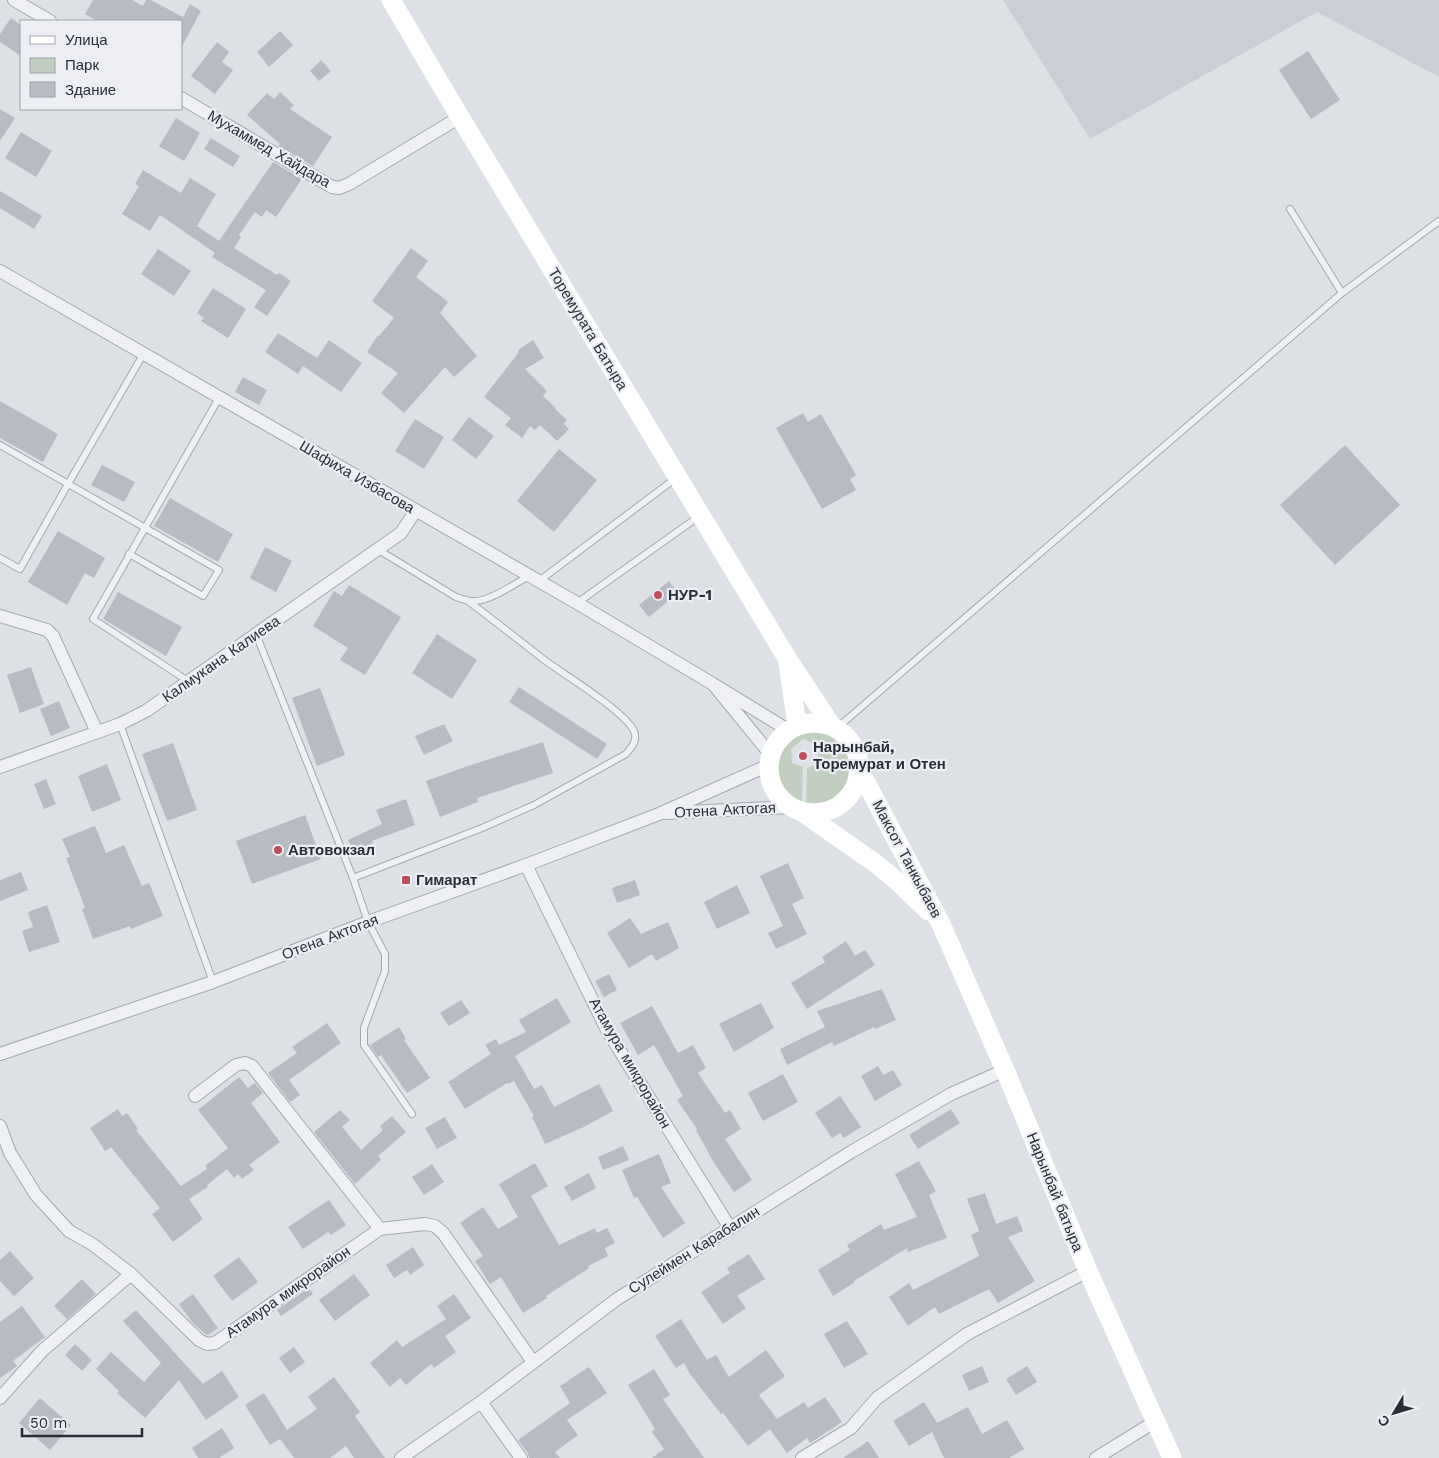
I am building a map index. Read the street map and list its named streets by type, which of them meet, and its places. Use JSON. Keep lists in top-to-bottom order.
{
  "streets": {
    "street": [
      "Мухаммед Хайдара",
      "Торемурата Батыра",
      "Шафиха Избасова",
      "Калмукана Калиева",
      "Отена Актогая",
      "Максот Танкыбаев",
      "Атамура микрорайон",
      "Нарынбай батыра",
      "Сулеймен Карабалин"
    ]
  },
  "crossings": [
    ["Мухаммед Хайдара", "Торемурата Батыра"],
    ["Торемурата Батыра", "Шафиха Избасова"],
    ["Торемурата Батыра", "Отена Актогая"],
    ["Торемурата Батыра", "Максот Танкыбаев"],
    ["Шафиха Избасова", "Калмукана Калиева"],
    ["Шафиха Избасова", "Отена Актогая"],
    ["Шафиха Избасова", "Максот Танкыбаев"],
    ["Отена Актогая", "Максот Танкыбаев"],
    ["Отена Актогая", "Атамура микрорайон"],
    ["Максот Танкыбаев", "Нарынбай батыра"],
    ["Атамура микрорайон", "Сулеймен Карабалин"],
    ["Нарынбай батыра", "Сулеймен Карабалин"]
  ],
  "places": {
    "other": ["НУР-1", "Нарынбай, Торемурат и Отен", "Автовокзал"],
    "transit": ["Гимарат"]
  },
  "legend": ["Улица", "Парк", "Здание"],
  "scale_bar": "50 m",
  "north": "bottom left"
}
